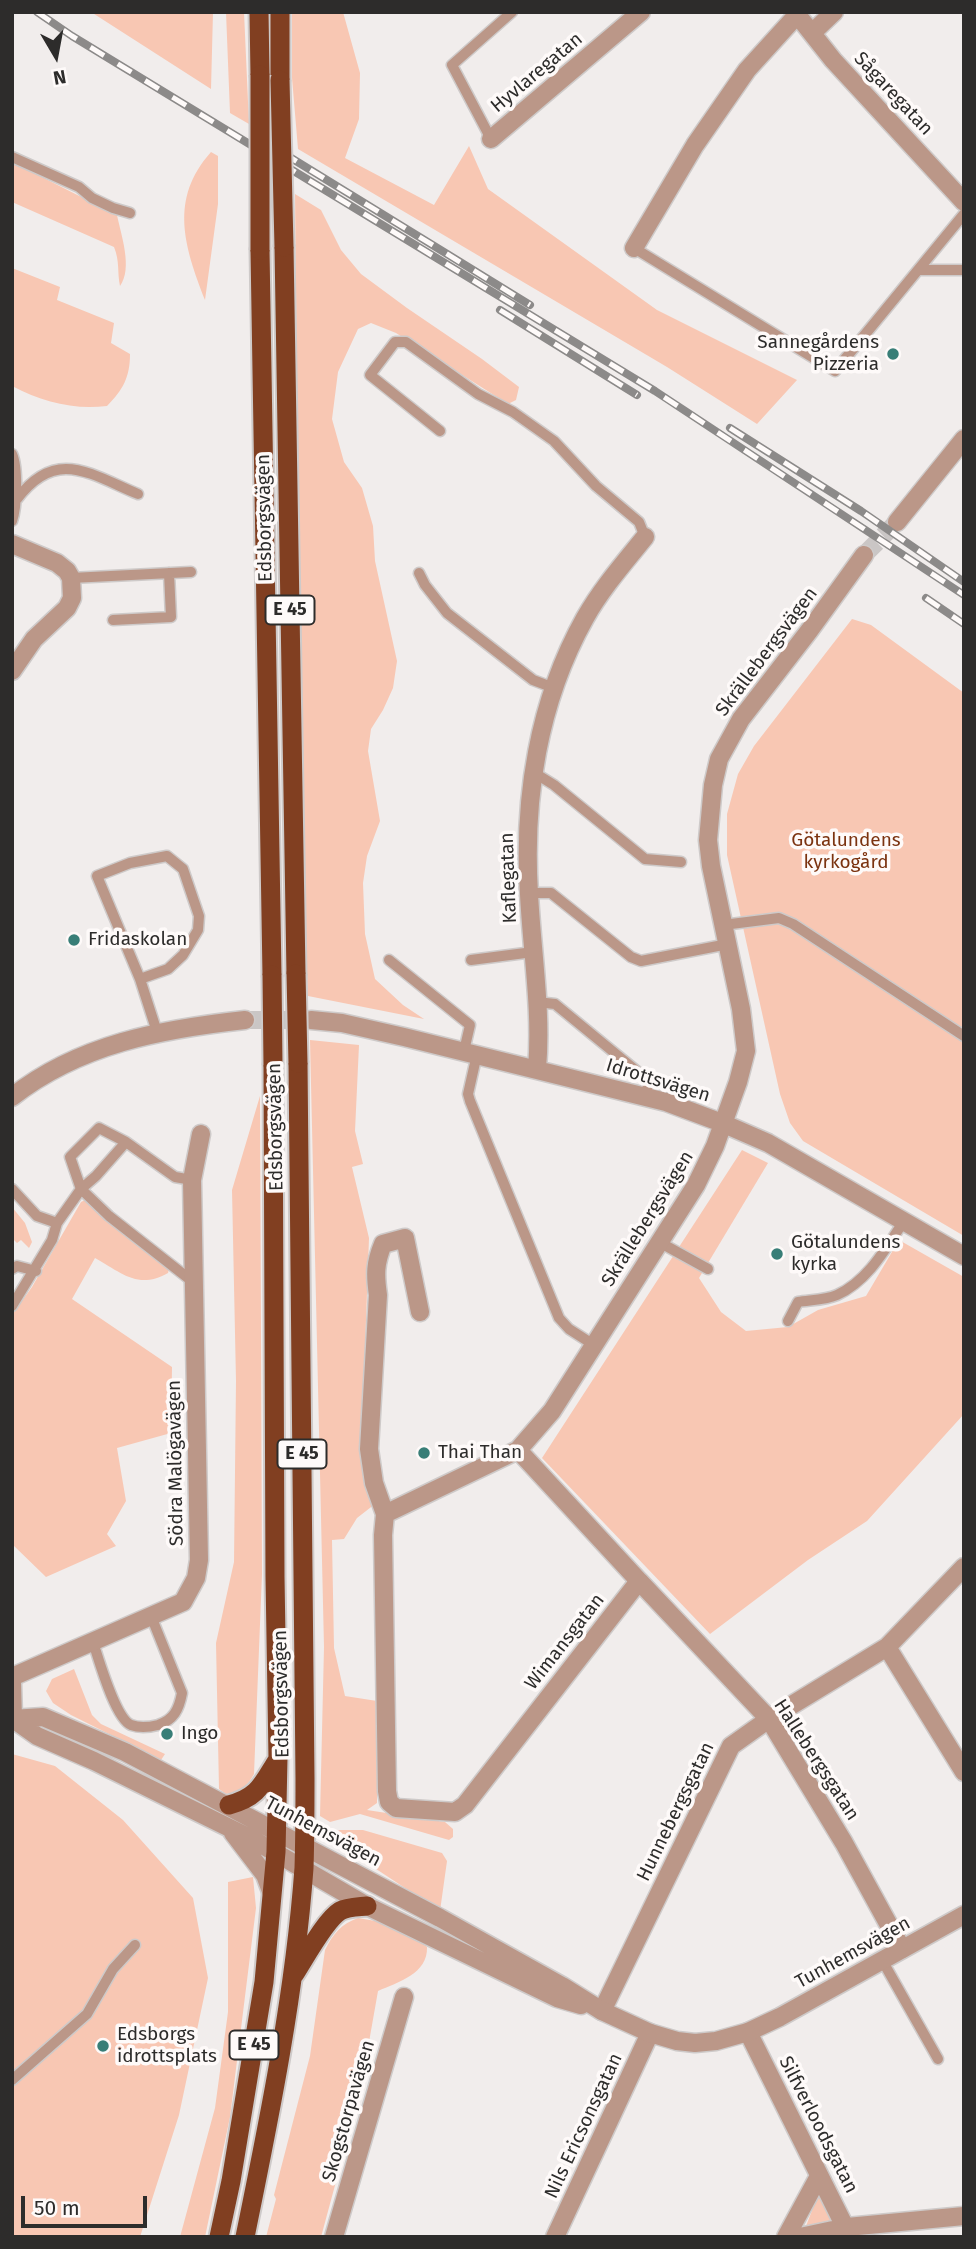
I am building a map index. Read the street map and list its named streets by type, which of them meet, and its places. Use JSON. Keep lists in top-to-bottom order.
{
  "streets": {
    "highway": ["Edsborgsvägen", "E 45"],
    "street": [
      "Hyvlaregatan",
      "Sågaregatan",
      "Skrällebergsvägen",
      "Kaflegatan",
      "Idrottsvägen",
      "Södra Malögavägen",
      "Wimansgatan",
      "Hallebergsgatan",
      "Hunnebergsgatan",
      "Tunhemsvägen",
      "Skogstorpavägen",
      "Silfverloodsgatan",
      "Nils Ericsonsgatan"
    ]
  },
  "crossings": [
    ["Edsborgsvägen", "Tunhemsvägen"],
    ["Skrällebergsvägen", "Idrottsvägen"],
    ["Skrällebergsvägen", "Wimansgatan"],
    ["Kaflegatan", "Idrottsvägen"],
    ["Wimansgatan", "Hallebergsgatan"],
    ["Hallebergsgatan", "Hunnebergsgatan"],
    ["Hallebergsgatan", "Tunhemsvägen"],
    ["Hunnebergsgatan", "Tunhemsvägen"],
    ["Tunhemsvägen", "Silfverloodsgatan"],
    ["Tunhemsvägen", "Nils Ericsonsgatan"]
  ],
  "parks": ["Götalundens kyrkogård"],
  "places": [
    "Sannegårdens Pizzeria",
    "Fridaskolan",
    "Götalundens kyrka",
    "Thai Than",
    "Ingo",
    "Edsborgs idrottsplats"
  ],
  "scale_bar": "50 m",
  "north": "bottom"
}
